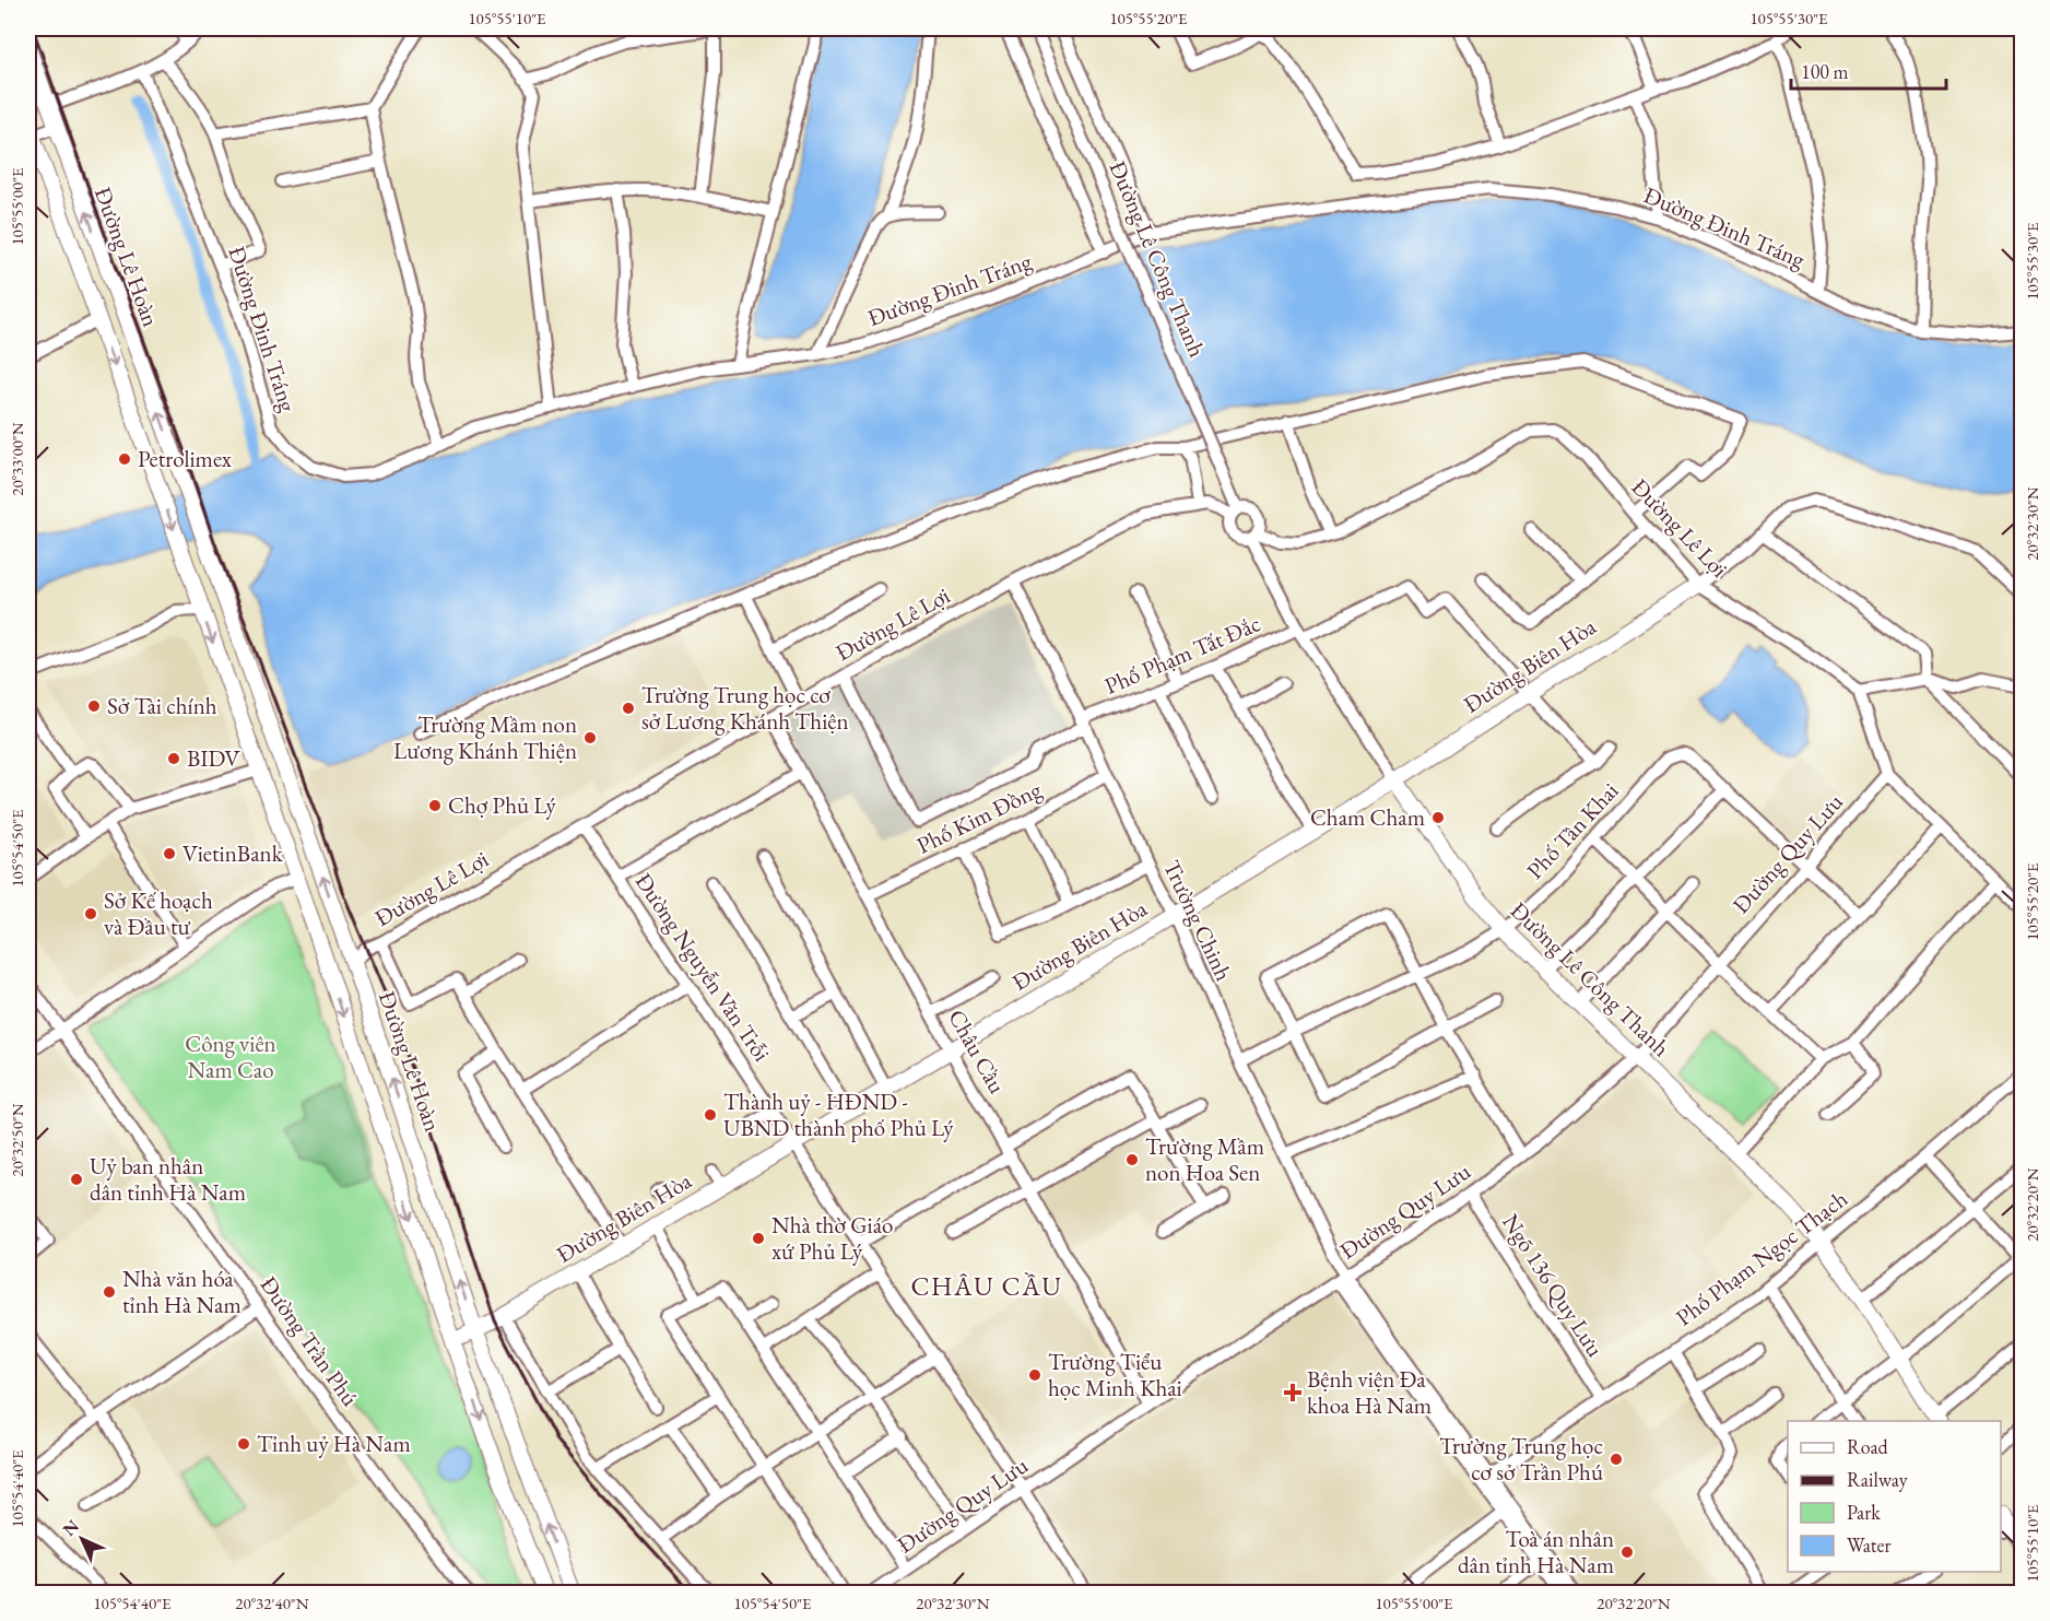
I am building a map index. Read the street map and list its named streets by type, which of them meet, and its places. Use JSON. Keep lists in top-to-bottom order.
{
  "streets": {
    "main road": ["Đường Lê Hoàn", "Đường Lê Công Thanh", "Đường Biên Hòa"],
    "street": [
      "Đường Đinh Tráng",
      "Đường Lê Lợi",
      "Phố Phạm Tất Đắc",
      "Phố Kim Đồng",
      "Phố Tân Khai",
      "Đường Quy Lưu",
      "Trường Chinh",
      "Đường Nguyễn Văn Trỗi",
      "Châu Cầu",
      "Phố Phạm Ngọc Thạch",
      "Ngõ 136 Quy Lưu",
      "Đường Trần Phú"
    ]
  },
  "crossings": [
    ["Đường Lê Hoàn", "Đường Lê Lợi"],
    ["Đường Lê Hoàn", "Đường Biên Hòa"],
    ["Đường Lê Công Thanh", "Đường Lê Lợi"],
    ["Đường Lê Công Thanh", "Phố Phạm Tất Đắc"],
    ["Đường Lê Công Thanh", "Đường Biên Hòa"],
    ["Đường Lê Công Thanh", "Phố Tân Khai"],
    ["Đường Lê Công Thanh", "Đường Quy Lưu"],
    ["Đường Lê Công Thanh", "Phố Phạm Ngọc Thạch"],
    ["Đường Lê Lợi", "Phố Phạm Tất Đắc"],
    ["Đường Lê Lợi", "Đường Biên Hòa"],
    ["Đường Lê Lợi", "Trường Chinh"],
    ["Đường Lê Lợi", "Đường Nguyễn Văn Trỗi"],
    ["Đường Lê Lợi", "Châu Cầu"],
    ["Phố Phạm Tất Đắc", "Đường Biên Hòa"],
    ["Phố Phạm Tất Đắc", "Trường Chinh"],
    ["Đường Biên Hòa", "Trường Chinh"],
    ["Đường Biên Hòa", "Đường Nguyễn Văn Trỗi"],
    ["Đường Biên Hòa", "Châu Cầu"],
    ["Phố Kim Đồng", "Trường Chinh"],
    ["Phố Kim Đồng", "Châu Cầu"],
    ["Phố Tân Khai", "Đường Quy Lưu"],
    ["Phố Tân Khai", "Trường Chinh"],
    ["Đường Quy Lưu", "Trường Chinh"],
    ["Đường Quy Lưu", "Đường Nguyễn Văn Trỗi"],
    ["Đường Quy Lưu", "Châu Cầu"],
    ["Đường Quy Lưu", "Ngõ 136 Quy Lưu"],
    ["Trường Chinh", "Phố Phạm Ngọc Thạch"],
    ["Phố Phạm Ngọc Thạch", "Ngõ 136 Quy Lưu"]
  ],
  "districts": ["CHÂU CẦU"],
  "parks": ["Công viên Nam Cao"],
  "places": {
    "other": [
      "Petrolimex",
      "Sở Tài chính",
      "Trường Trung học cơ sở Lương Khánh Thiện",
      "Trường Mầm non Lương Khánh Thiện",
      "BIDV",
      "Chợ Phủ Lý",
      "Cham Cham",
      "VietinBank",
      "Sở Kế hoạch và Đầu tư",
      "Thành uỷ - HĐND - UBND thành phố Phủ Lý",
      "Trường Mầm non Hoa Sen",
      "Uỷ ban nhân dân tỉnh Hà Nam",
      "Nhà thờ Giáo xứ Phủ Lý",
      "Nhà văn hóa tỉnh Hà Nam",
      "Trường Tiểu học Minh Khai",
      "Tỉnh uỷ Hà Nam",
      "Trường Trung học cơ sở Trần Phú",
      "Toà án nhân dân tỉnh Hà Nam"
    ],
    "health": ["Bệnh viện Đa khoa Hà Nam"]
  },
  "legend": [
    "Road",
    "Railway",
    "Park",
    "Water"
  ],
  "scale_bar": "100 m",
  "north": "top left",
  "coordinates": [
    "105°55'10\"E",
    "105°55'20\"E",
    "105°55'30\"E",
    "105°55'00\"E",
    "20°33'00\"N",
    "20°32'30\"N",
    "105°54'50\"E",
    "20°32'50\"N",
    "20°32'20\"N",
    "105°54'40\"E",
    "20°32'40\"N"
  ]
}
